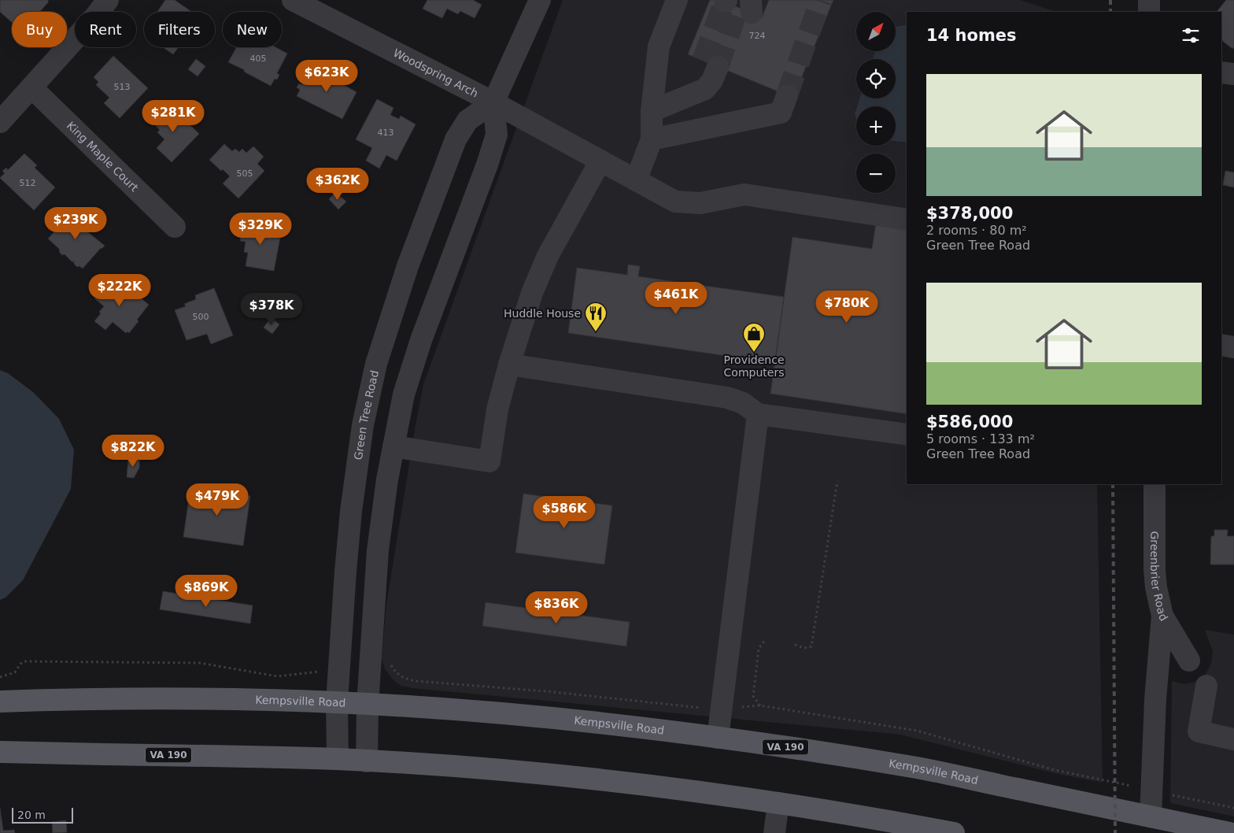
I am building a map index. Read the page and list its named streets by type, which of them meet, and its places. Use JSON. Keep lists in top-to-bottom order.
{
  "streets": {
    "main road": ["Kempsville Road", "VA 190"],
    "street": [
      "Woodspring Arch",
      "King Maple Court",
      "Green Tree Road",
      "Greenbrier Road"
    ]
  },
  "crossings": [
    ["Woodspring Arch", "Green Tree Road"],
    ["Green Tree Road", "Kempsville Road"],
    ["Green Tree Road", "VA 190"]
  ],
  "places": {
    "restaurant": ["Huddle House"],
    "shop": ["Providence Computers"]
  },
  "house_numbers": [
    "724",
    "405",
    "513",
    "413",
    "505",
    "512",
    "500"
  ],
  "scale_bar": "20 m",
  "north": "top right",
  "page": {
    "map_buttons": ["+", "−"],
    "chip": [
      "Buy",
      "Rent",
      "Filters",
      "New"
    ],
    "heading": "14 homes",
    "list": [
      {
        "name": "$378,000",
        "note": "2 rooms · 80 m² · Green Tree Road"
      },
      {
        "name": "$586,000",
        "note": "5 rooms · 133 m² · Green Tree Road"
      }
    ],
    "price": [
      "$623K",
      "$281K",
      "$362K",
      "$239K",
      "$329K",
      "$222K",
      "$461K",
      "$780K",
      "$378K",
      "$822K",
      "$479K",
      "$586K",
      "$869K",
      "$836K"
    ],
    "scale": "20 m"
  }
}
